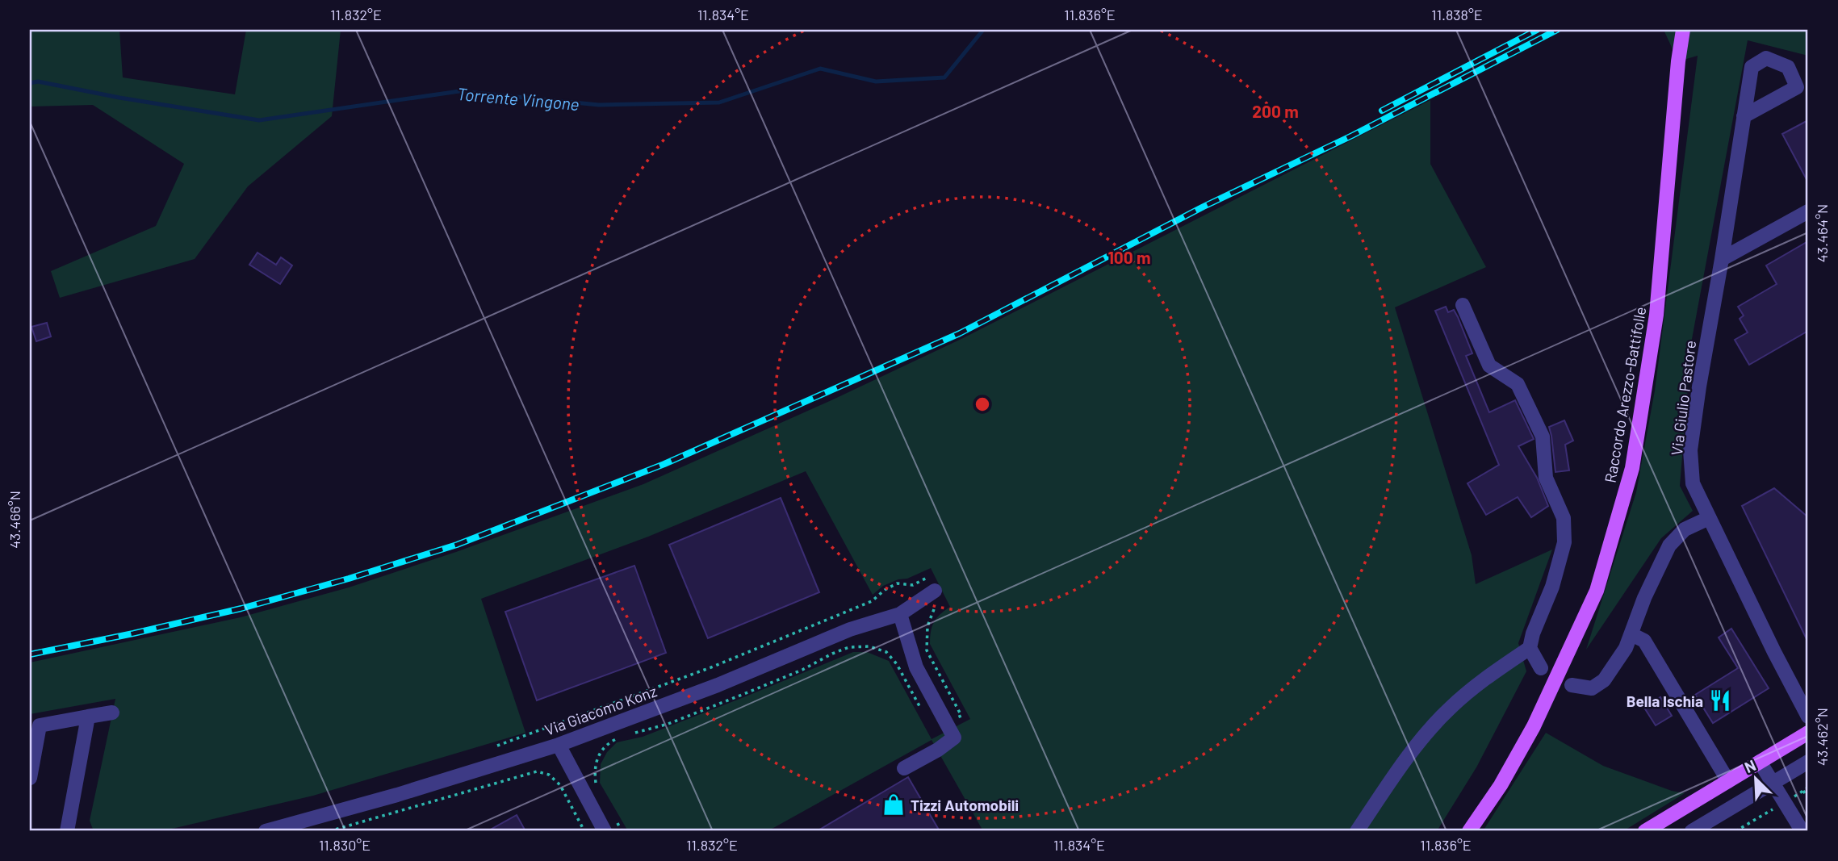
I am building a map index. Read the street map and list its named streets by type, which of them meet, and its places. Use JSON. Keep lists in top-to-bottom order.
{
  "streets": {
    "main road": ["Raccordo Arezzo-Battifolle"],
    "street": ["Via Giulio Pastore", "Via Giacomo Konz"]
  },
  "water": ["Torrente Vingone"],
  "places": {
    "restaurant": ["Bella Ischia"],
    "shop": ["Tizzi Automobili"]
  },
  "north": "top left",
  "coordinates": [
    "11.832°E",
    "11.834°E",
    "11.836°E",
    "11.838°E",
    "43.464°N",
    "43.466°N",
    "43.462°N",
    "11.830°E"
  ],
  "rings": ["200 m", "100 m"]
}
